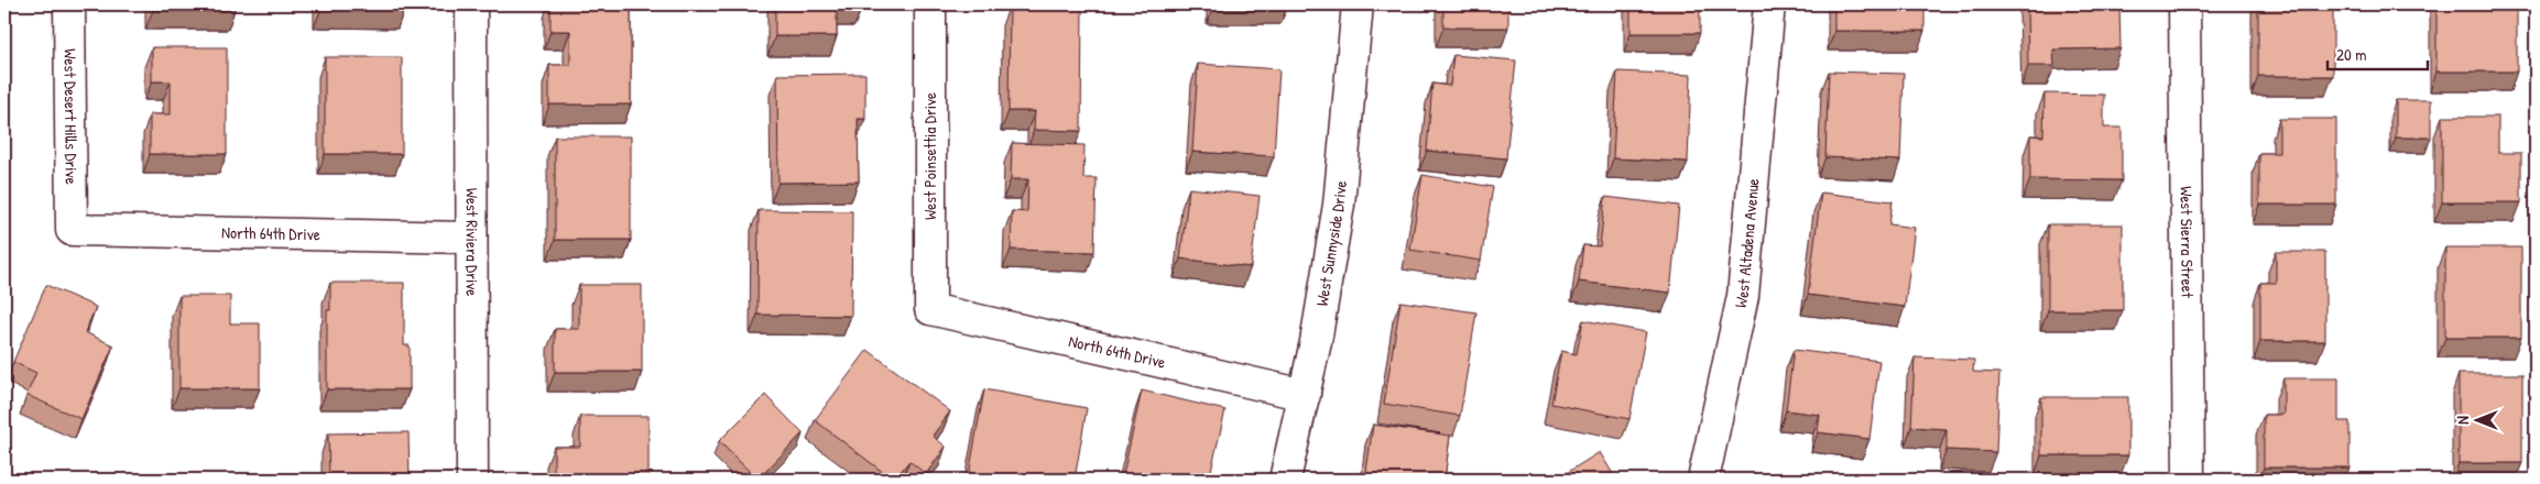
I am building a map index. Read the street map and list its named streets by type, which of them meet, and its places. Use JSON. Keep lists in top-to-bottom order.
{
  "streets": {
    "street": [
      "West Desert Hills Drive",
      "West Poinsettia Drive",
      "North 64th Drive",
      "West Riviera Drive",
      "West Sierra Street",
      "West Sunnyside Drive",
      "West Altadena Avenue"
    ]
  },
  "crossings": [
    ["West Desert Hills Drive", "North 64th Drive"],
    ["West Poinsettia Drive", "North 64th Drive"],
    ["North 64th Drive", "West Riviera Drive"],
    ["North 64th Drive", "West Sunnyside Drive"]
  ],
  "scale_bar": "20 m",
  "north": "left"
}
